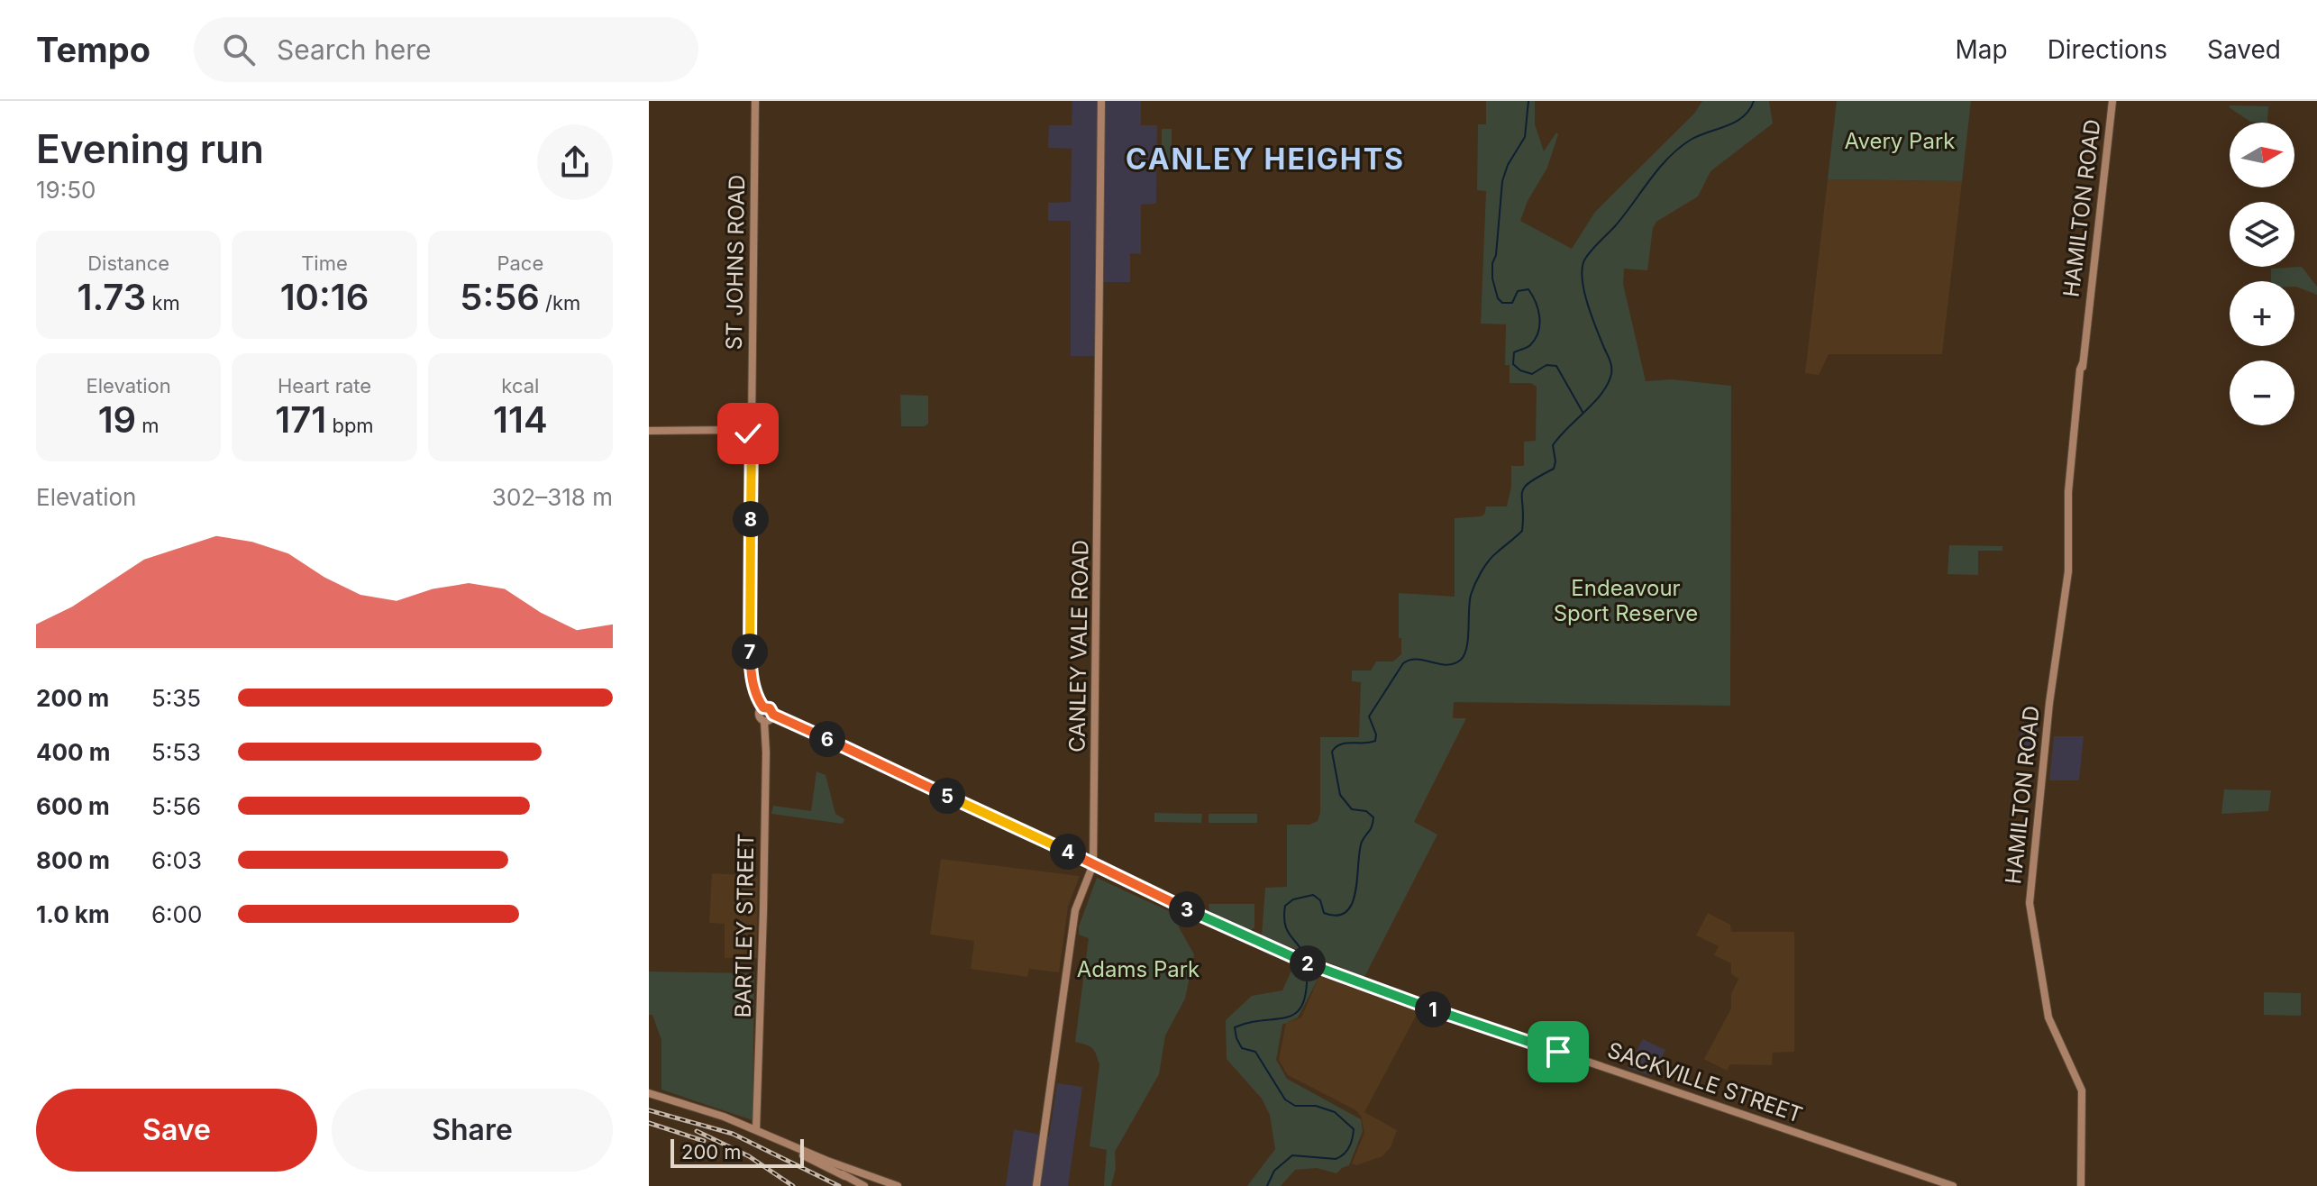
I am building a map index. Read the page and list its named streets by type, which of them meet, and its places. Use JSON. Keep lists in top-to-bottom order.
{
  "streets": {
    "main road": [
      "HAMILTON ROAD",
      "ST JOHNS ROAD",
      "CANLEY VALE ROAD",
      "BARTLEY STREET",
      "SACKVILLE STREET"
    ]
  },
  "crossings": [
    ["ST JOHNS ROAD", "BARTLEY STREET"],
    ["ST JOHNS ROAD", "SACKVILLE STREET"],
    ["CANLEY VALE ROAD", "SACKVILLE STREET"],
    ["BARTLEY STREET", "SACKVILLE STREET"]
  ],
  "districts": ["CANLEY HEIGHTS"],
  "parks": ["Avery Park", "Endeavour Sport Reserve", "Adams Park"],
  "scale_bar": "200 m",
  "north": "right",
  "page": {
    "header": "Tempo",
    "search": "Search here",
    "nav": ["Map", "Directions", "Saved"],
    "heading": ["Evening run", "19:50"],
    "map_buttons": ["+", "−"],
    "stats": [
      ["Distance", "1.73 km"],
      ["Time", "10:16"],
      ["Pace", "5:56 /km"],
      ["Elevation", "19 m"],
      ["Heart rate", "171 bpm"],
      ["kcal", "114"]
    ],
    "chart": ["Elevation", "302–318 m"],
    "pins": [
      "8",
      "7",
      "6",
      "5",
      "4",
      "3",
      "2",
      "1"
    ],
    "list": [
      {
        "name": "200 m",
        "note": "5:35"
      },
      {
        "name": "400 m",
        "note": "5:53"
      },
      {
        "name": "600 m",
        "note": "5:56"
      },
      {
        "name": "800 m",
        "note": "6:03"
      },
      {
        "name": "1.0 km",
        "note": "6:00"
      }
    ],
    "buttons": ["Save", "Share"],
    "scale": "200 m"
  }
}
